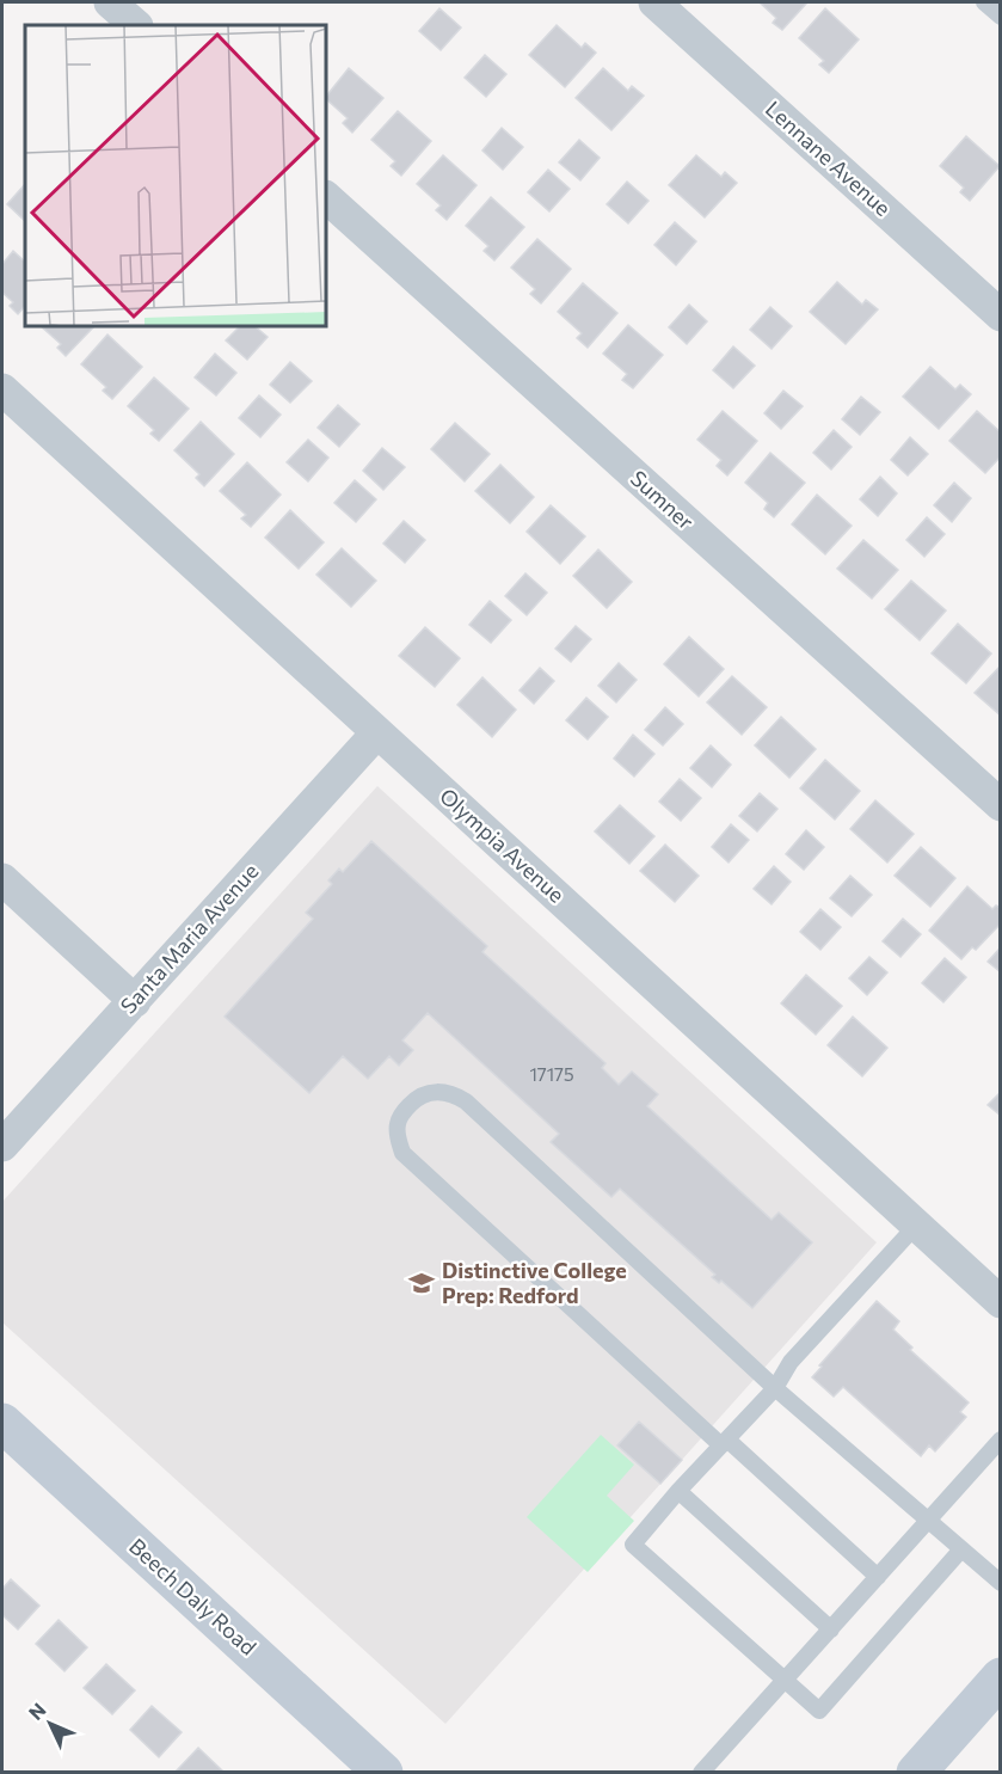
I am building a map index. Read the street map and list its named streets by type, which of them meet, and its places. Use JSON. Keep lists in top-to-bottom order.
{
  "streets": {
    "main road": ["Beech Daly Road"],
    "street": [
      "Lennane Avenue",
      "Sumner",
      "Olympia Avenue",
      "Santa Maria Avenue"
    ]
  },
  "crossings": [
    ["Olympia Avenue", "Santa Maria Avenue"]
  ],
  "places": {
    "school or university": ["Distinctive College Prep: Redford"]
  },
  "house_numbers": ["17175"],
  "north": "top left"
}
